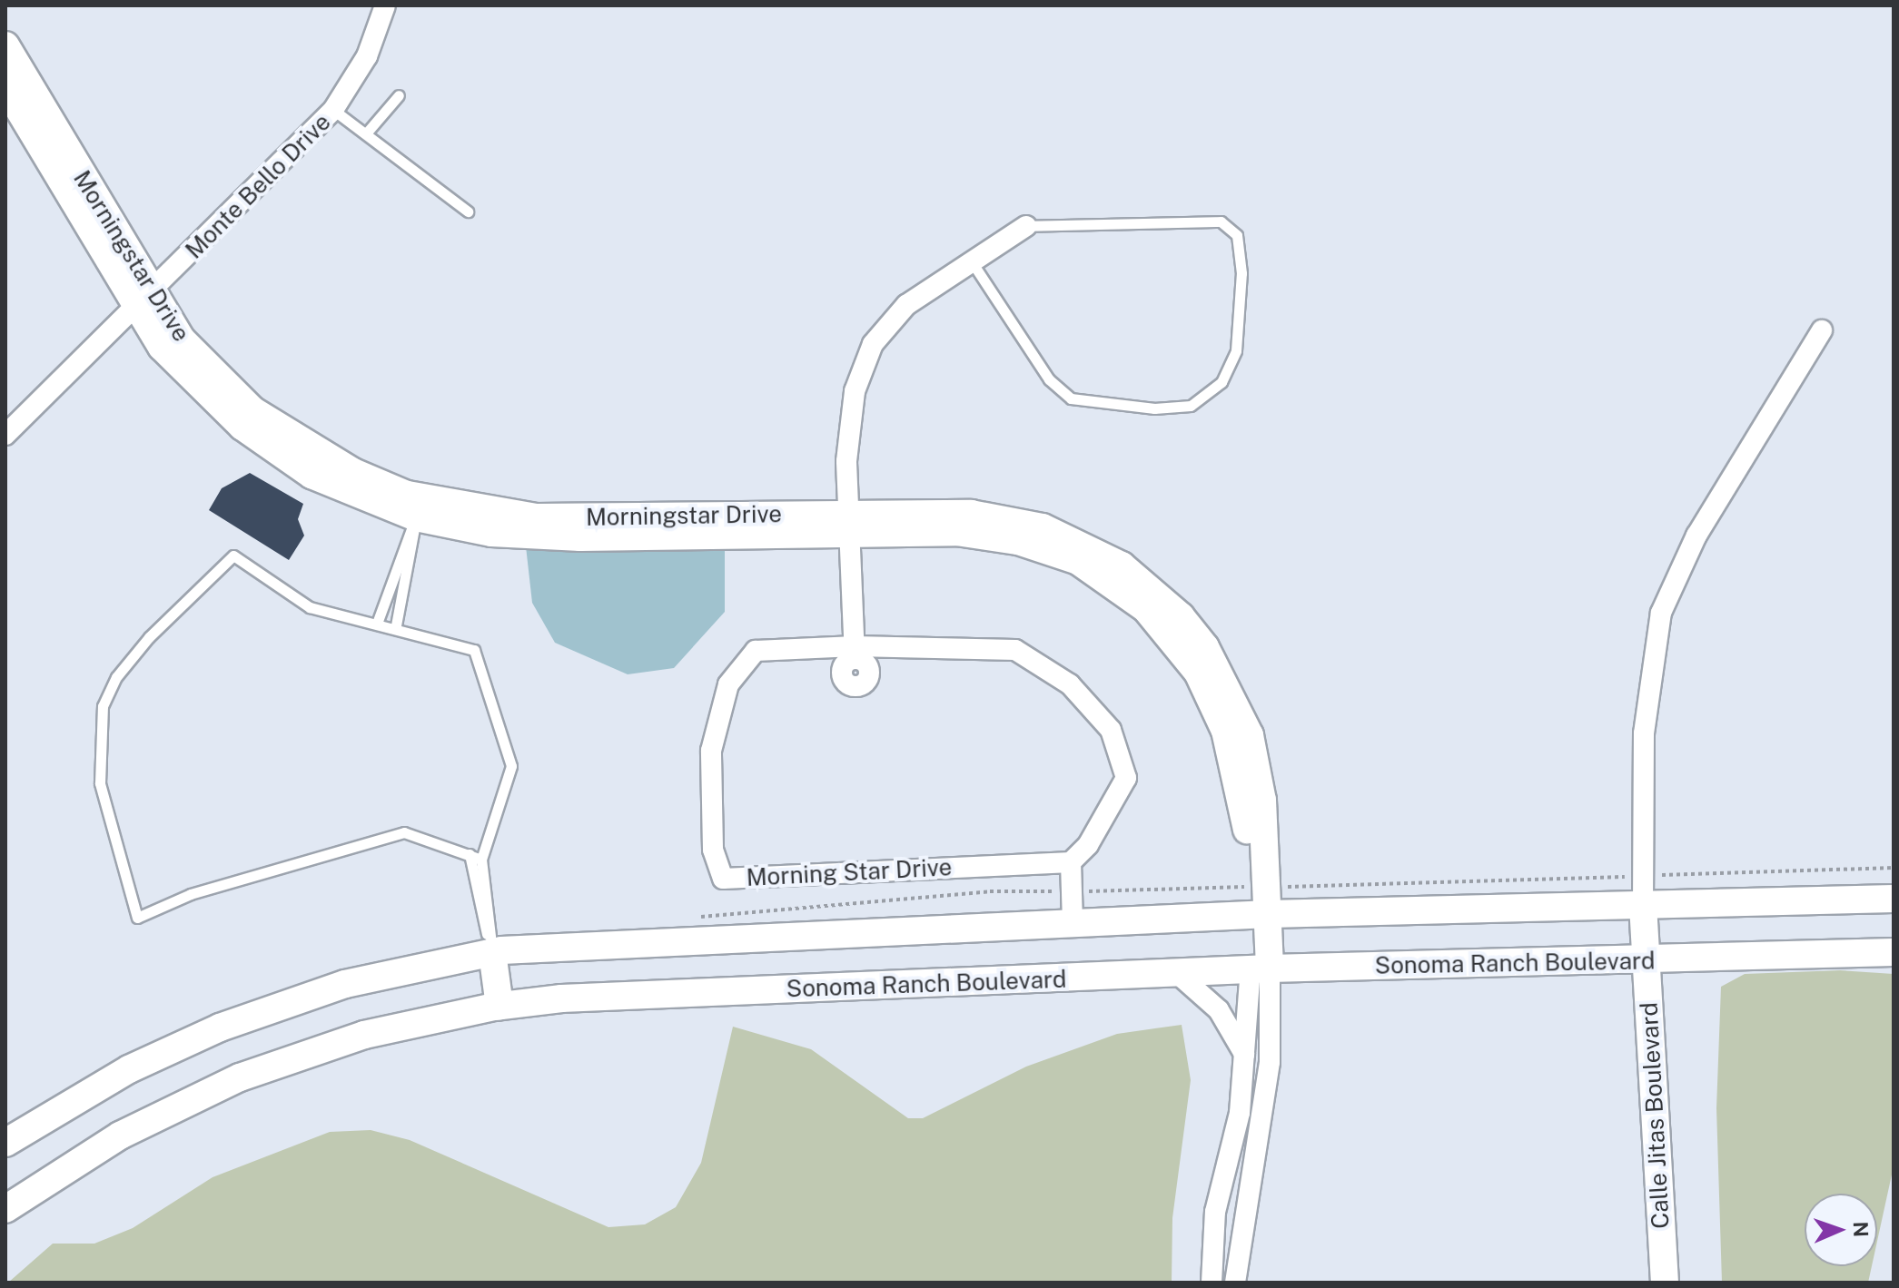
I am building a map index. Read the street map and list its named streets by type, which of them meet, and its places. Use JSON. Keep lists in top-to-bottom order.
{
  "streets": {
    "main road": ["Morningstar Drive", "Sonoma Ranch Boulevard", "Calle Jitas Boulevard"],
    "street": ["Monte Bello Drive", "Morning Star Drive"]
  },
  "crossings": [
    ["Monte Bello Drive", "Morningstar Drive"],
    ["Morningstar Drive", "Sonoma Ranch Boulevard"],
    ["Sonoma Ranch Boulevard", "Calle Jitas Boulevard"]
  ],
  "north": "right"
}
